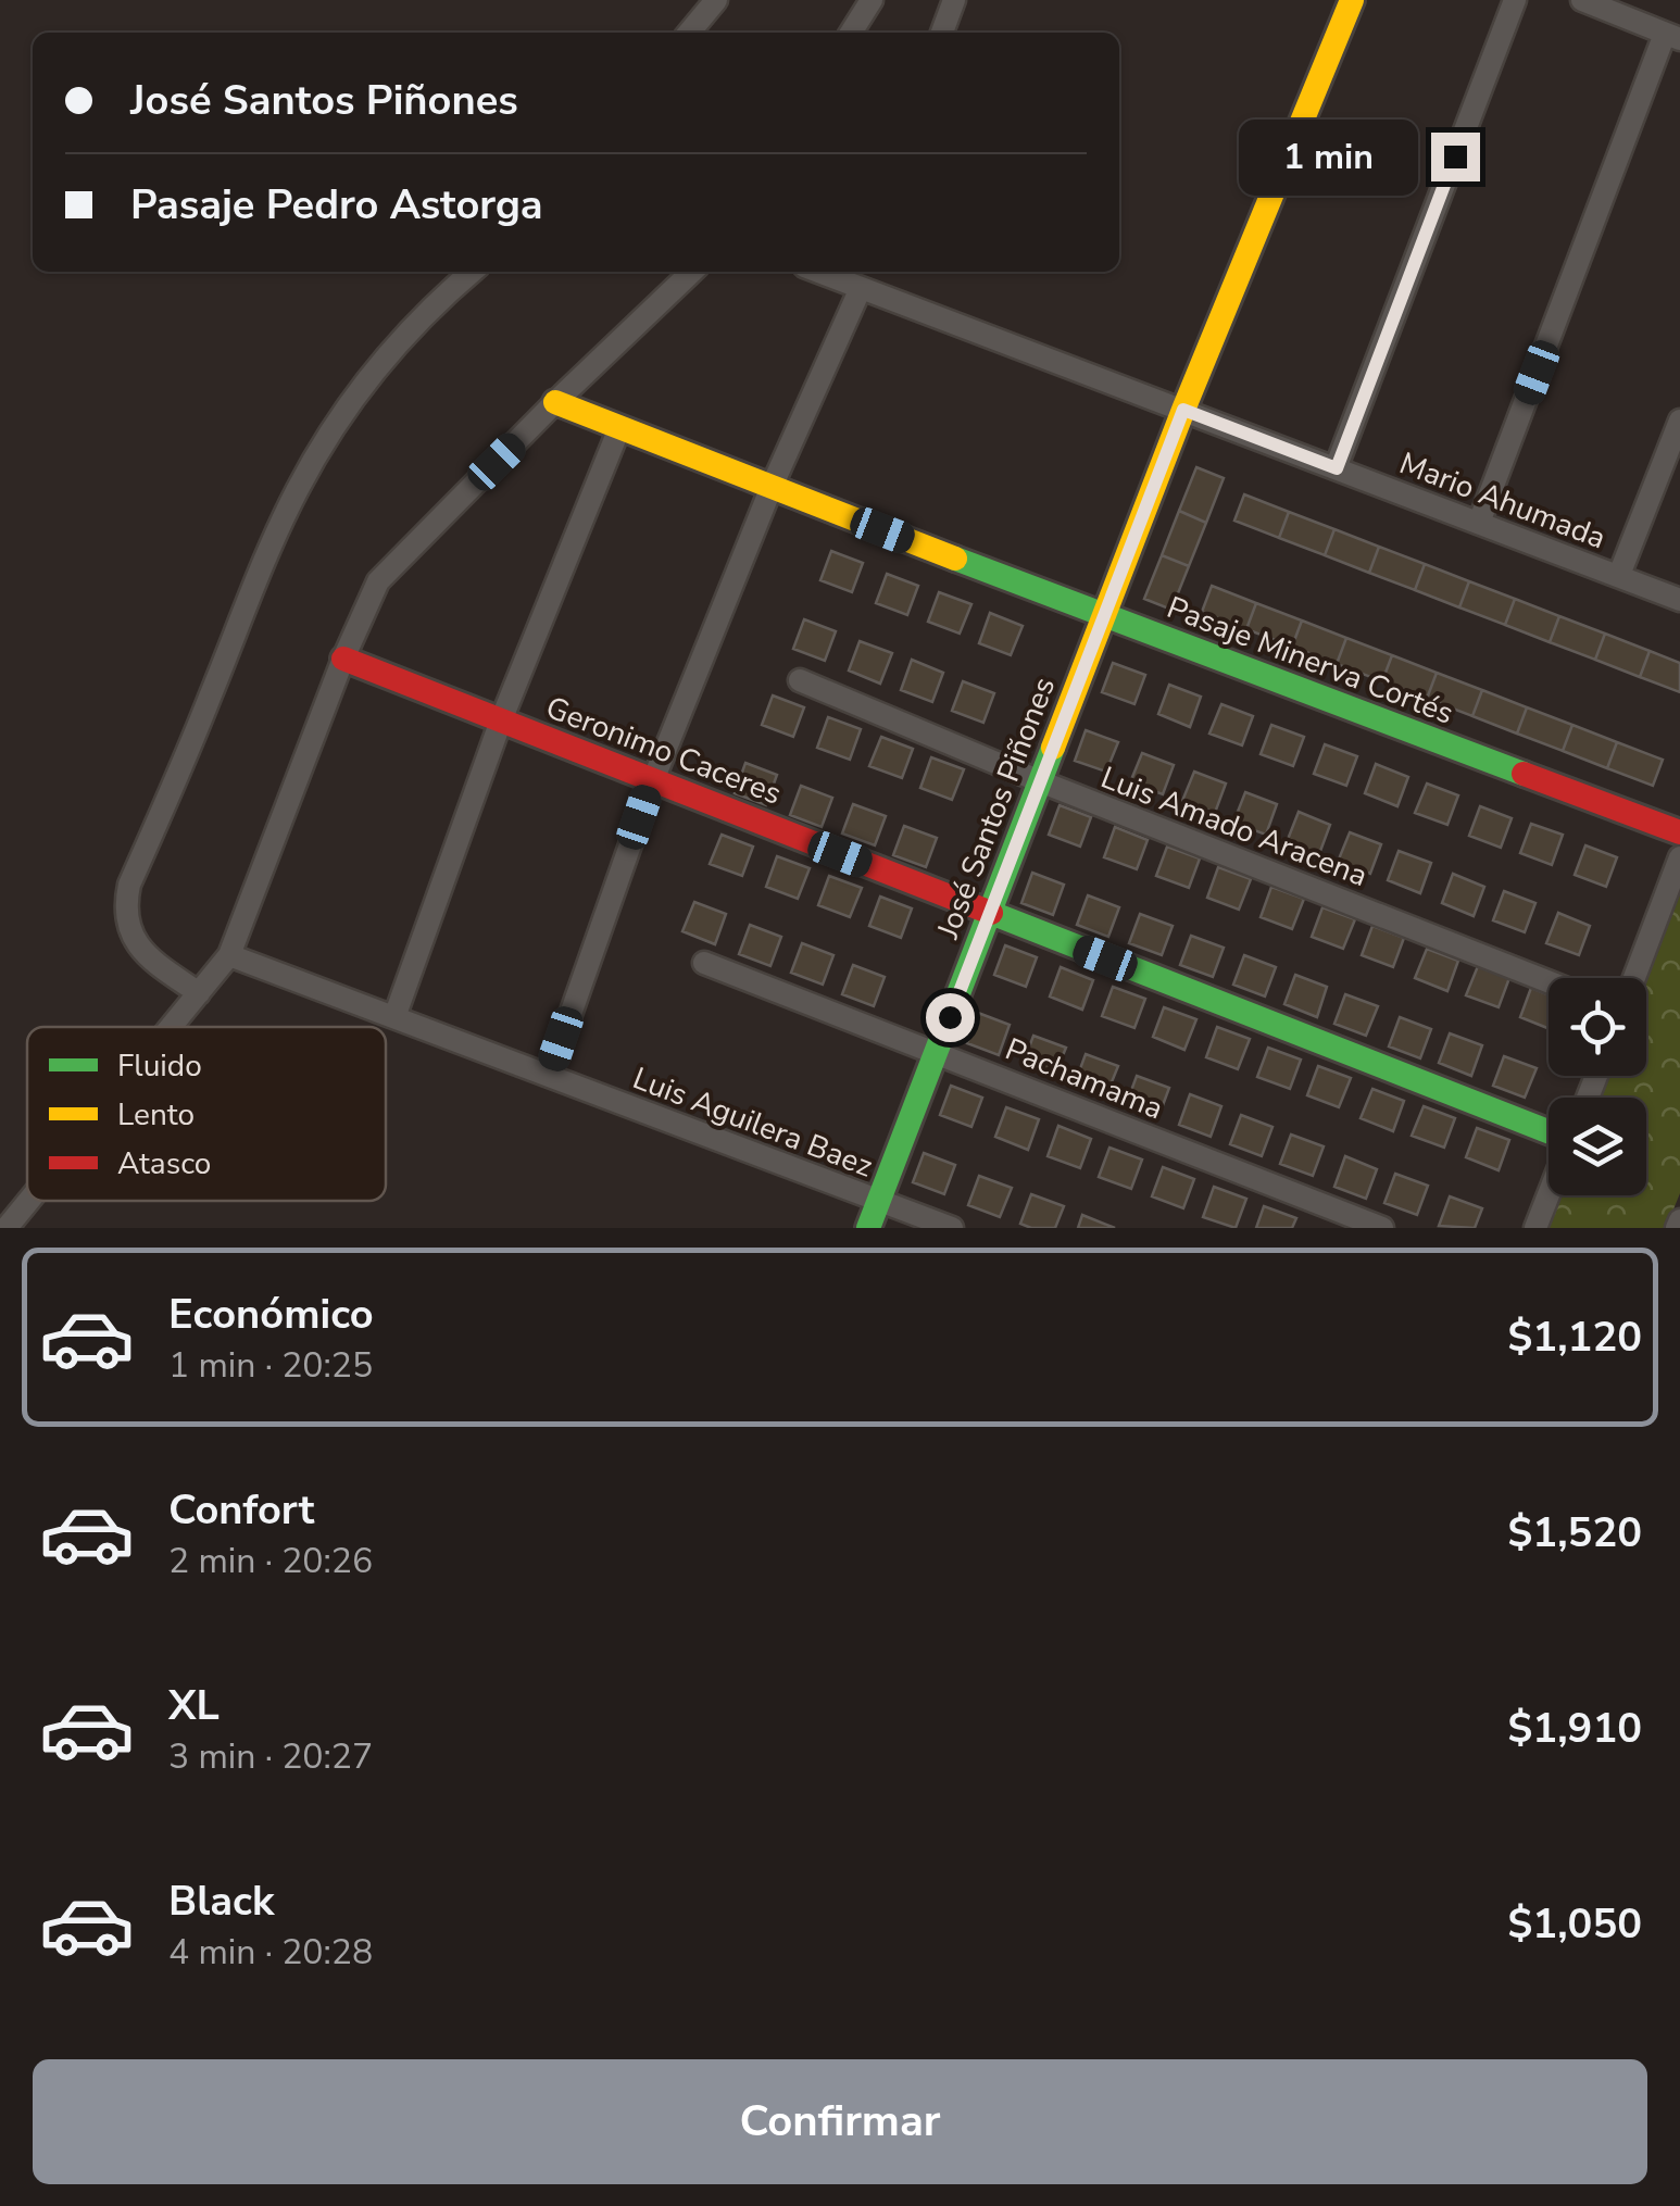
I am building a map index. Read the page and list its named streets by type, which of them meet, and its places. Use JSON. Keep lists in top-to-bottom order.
{
  "streets": {
    "street": [
      "Mario Ahumada",
      "Pasaje Minerva Cortés",
      "Geronimo Caceres",
      "José Santos Piñones",
      "Luis Amado Aracena",
      "Pachamama",
      "Luis Aguilera Baez"
    ]
  },
  "crossings": [
    ["Mario Ahumada", "José Santos Piñones"],
    ["Pasaje Minerva Cortés", "José Santos Piñones"],
    ["Geronimo Caceres", "José Santos Piñones"],
    ["José Santos Piñones", "Luis Amado Aracena"],
    ["José Santos Piñones", "Pachamama"],
    ["José Santos Piñones", "Luis Aguilera Baez"]
  ],
  "legend": ["Fluido", "Lento", "Atasco"],
  "page": {
    "banner": ["José Santos Piñones", "Pasaje Pedro Astorga"],
    "bubble": "1 min",
    "list": [
      {
        "name": "Económico",
        "note": "1 min · 20:25",
        "value": "$1,120"
      },
      {
        "name": "Confort",
        "note": "2 min · 20:26",
        "value": "$1,520"
      },
      {
        "name": "XL",
        "note": "3 min · 20:27",
        "value": "$1,910"
      },
      {
        "name": "Black",
        "note": "4 min · 20:28",
        "value": "$1,050"
      }
    ],
    "buttons": "Confirmar"
  }
}
